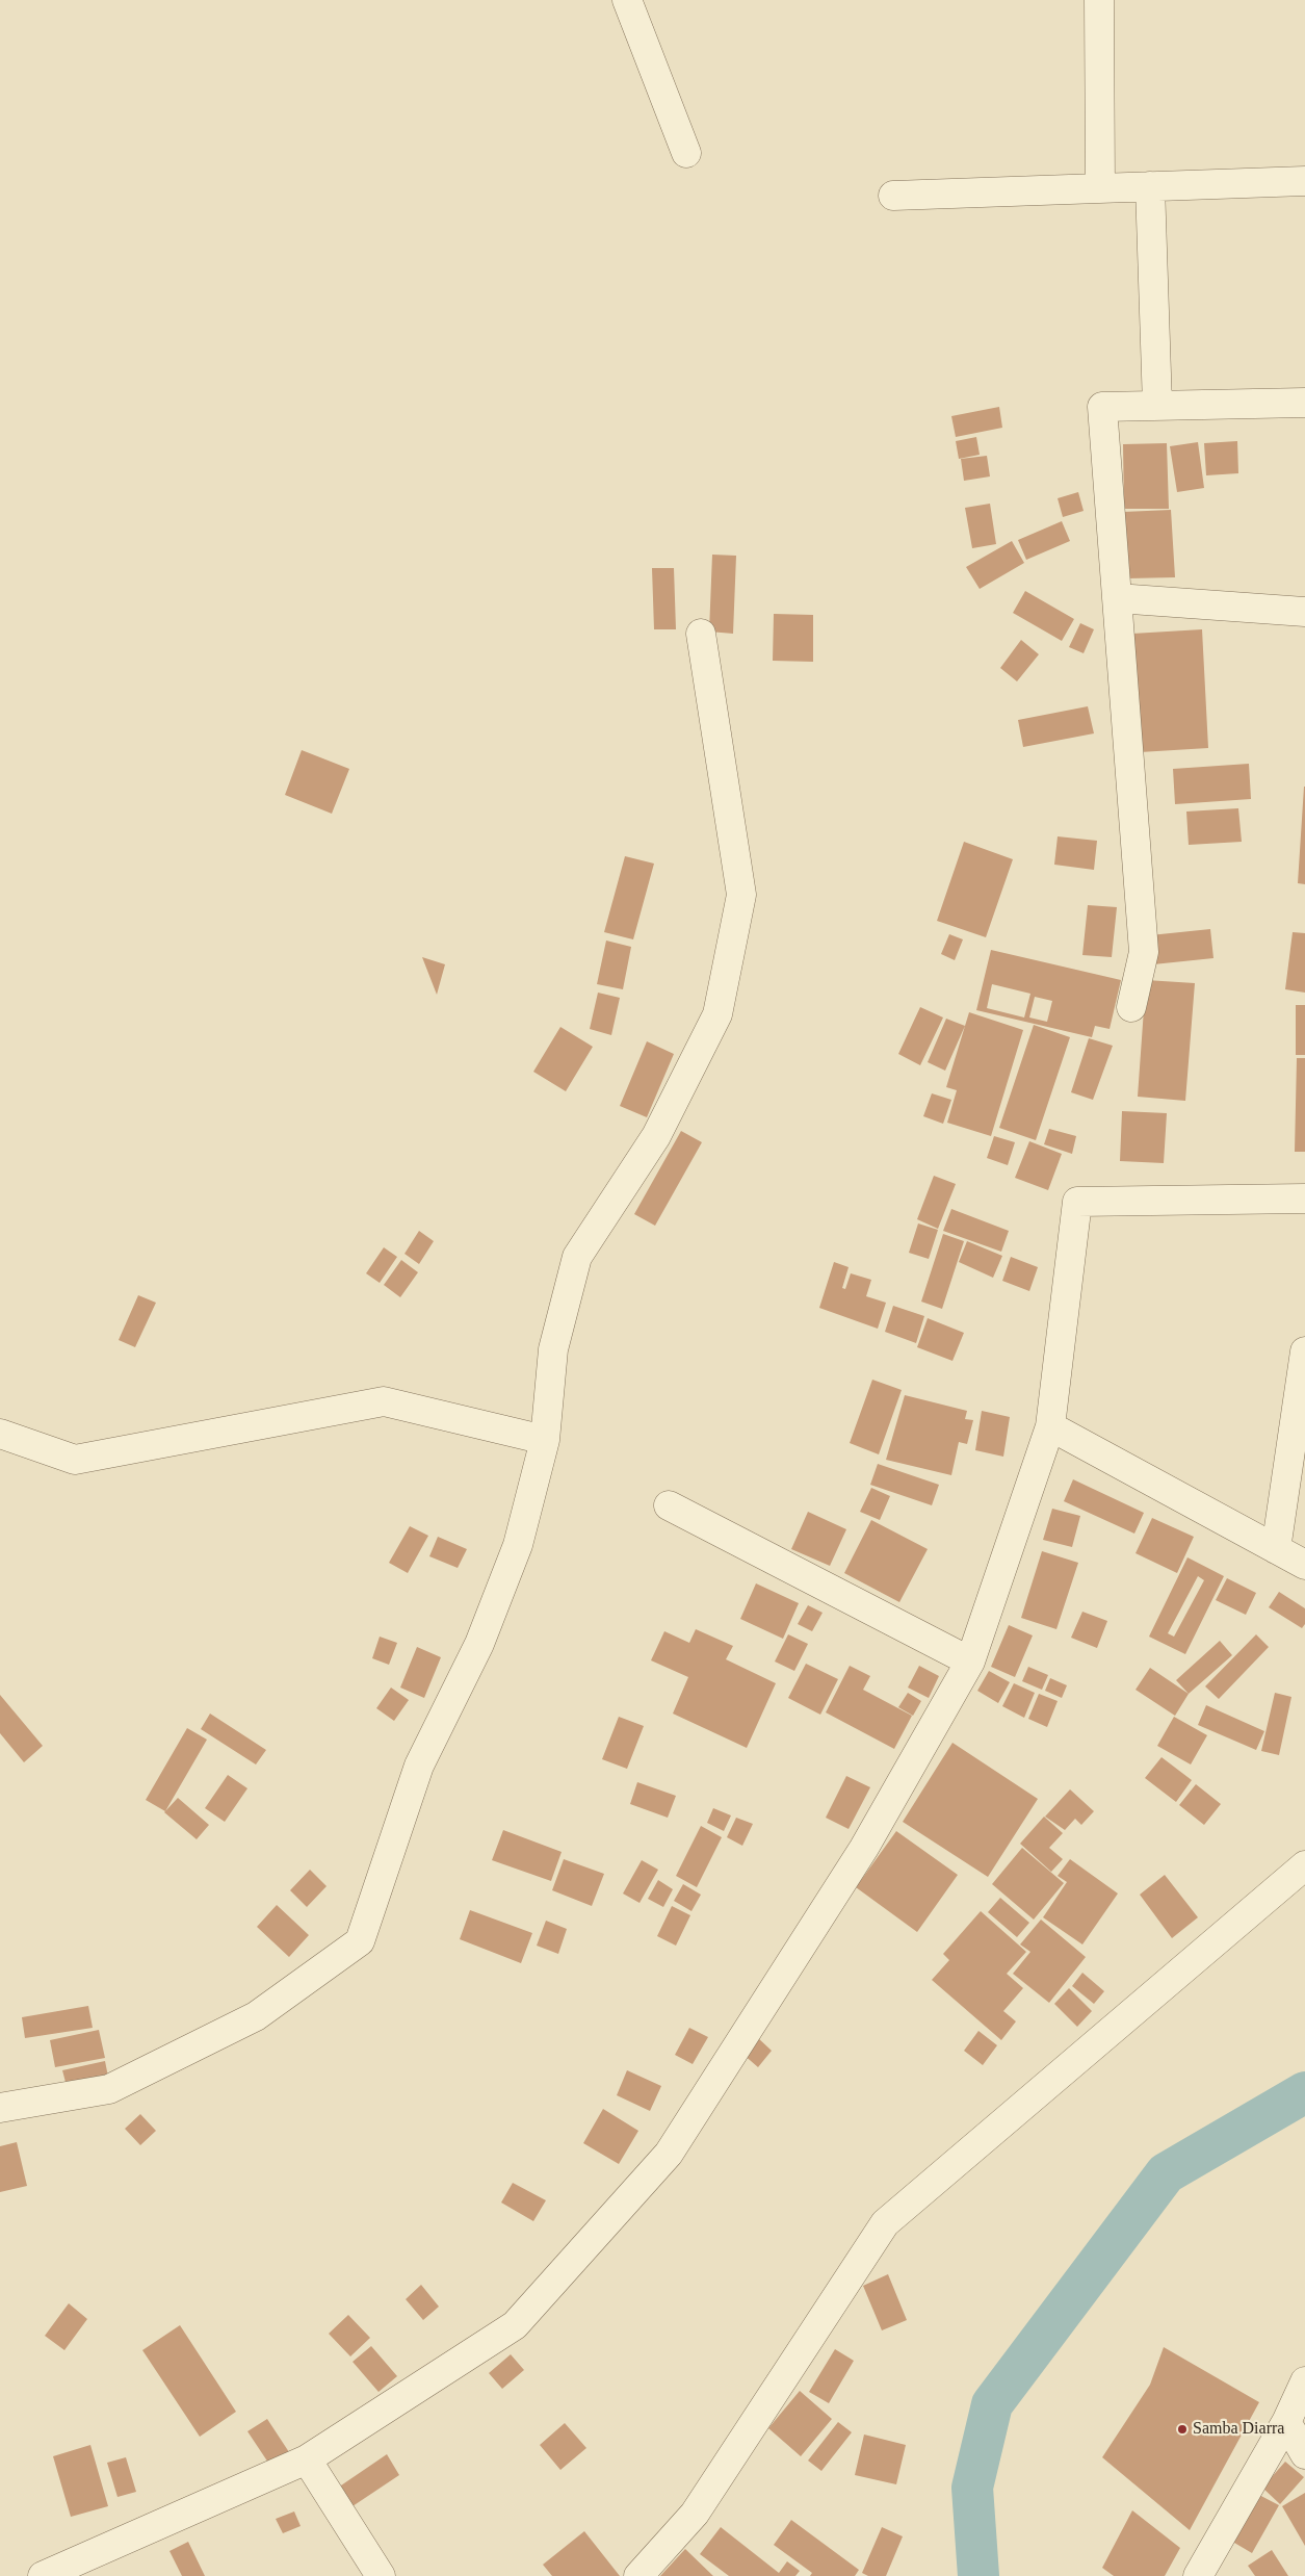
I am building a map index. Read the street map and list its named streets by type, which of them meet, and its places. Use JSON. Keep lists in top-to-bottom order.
{
  "places": ["Samba Diarra"]
}
